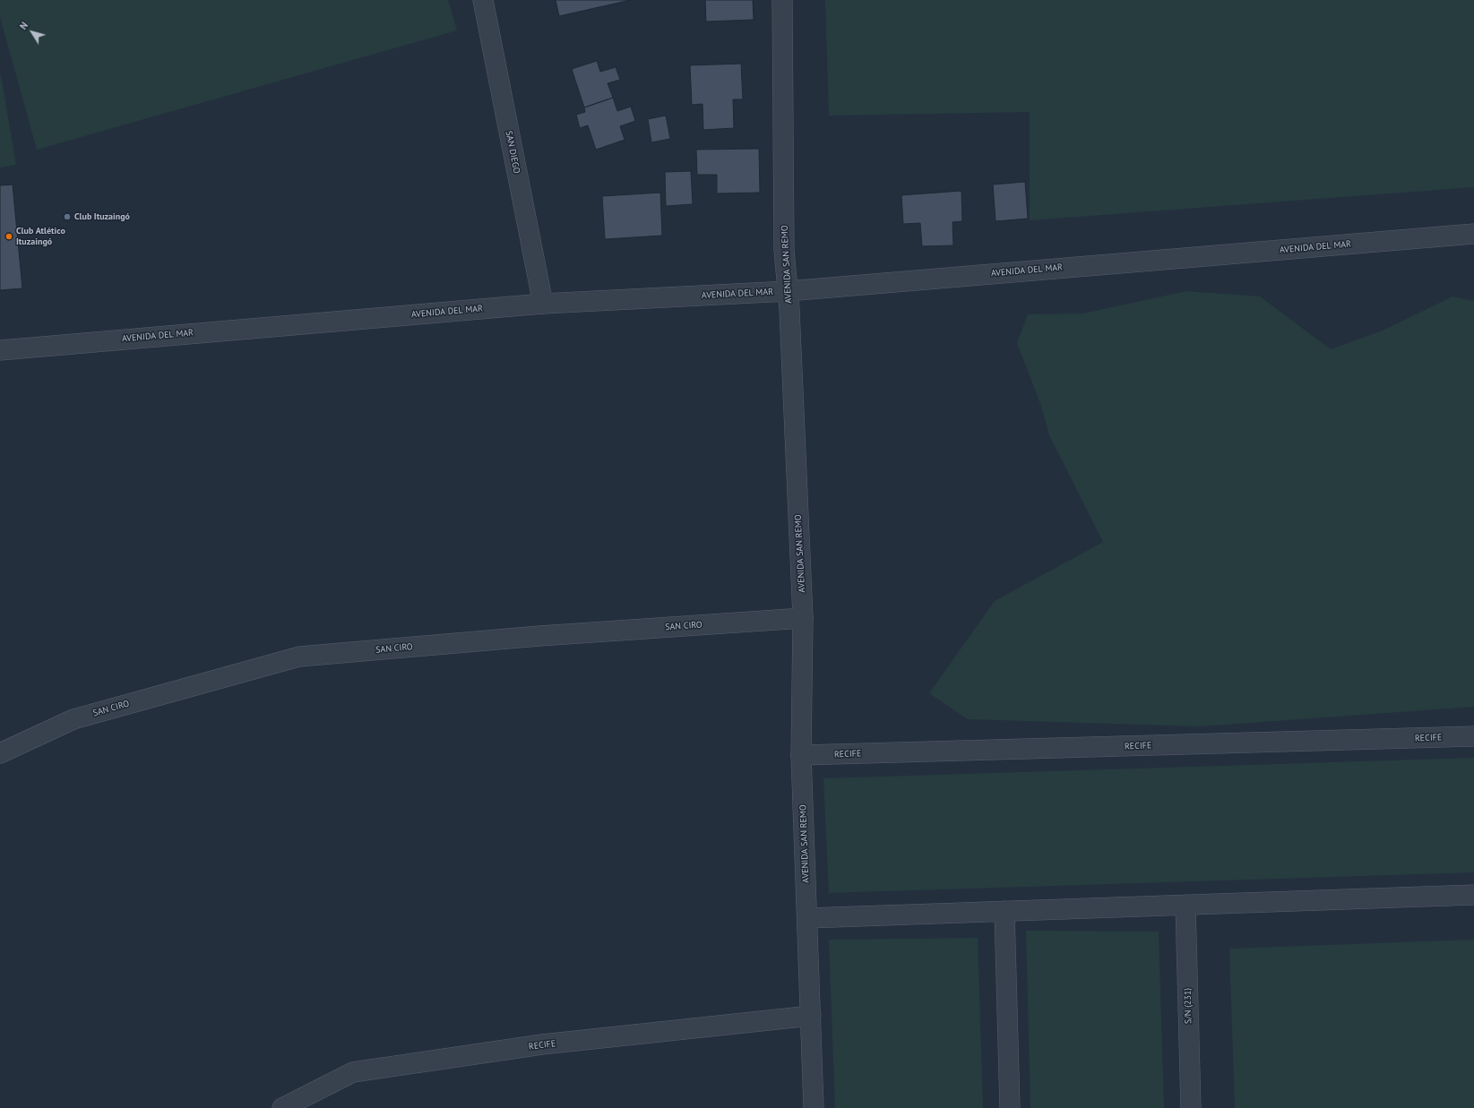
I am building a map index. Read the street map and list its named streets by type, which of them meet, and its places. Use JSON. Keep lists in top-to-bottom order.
{
  "streets": {
    "street": [
      "SAN DIEGO",
      "AVENIDA DEL MAR",
      "AVENIDA SAN REMO",
      "SAN CIRO",
      "RECIFE",
      "S/N (231)"
    ]
  },
  "crossings": [
    ["SAN DIEGO", "AVENIDA DEL MAR"],
    ["AVENIDA DEL MAR", "AVENIDA SAN REMO"],
    ["AVENIDA SAN REMO", "SAN CIRO"],
    ["AVENIDA SAN REMO", "RECIFE"]
  ],
  "places": ["Club Ituzaingó", "Club Atlético Ituzaingó"],
  "north": "top left"
}
